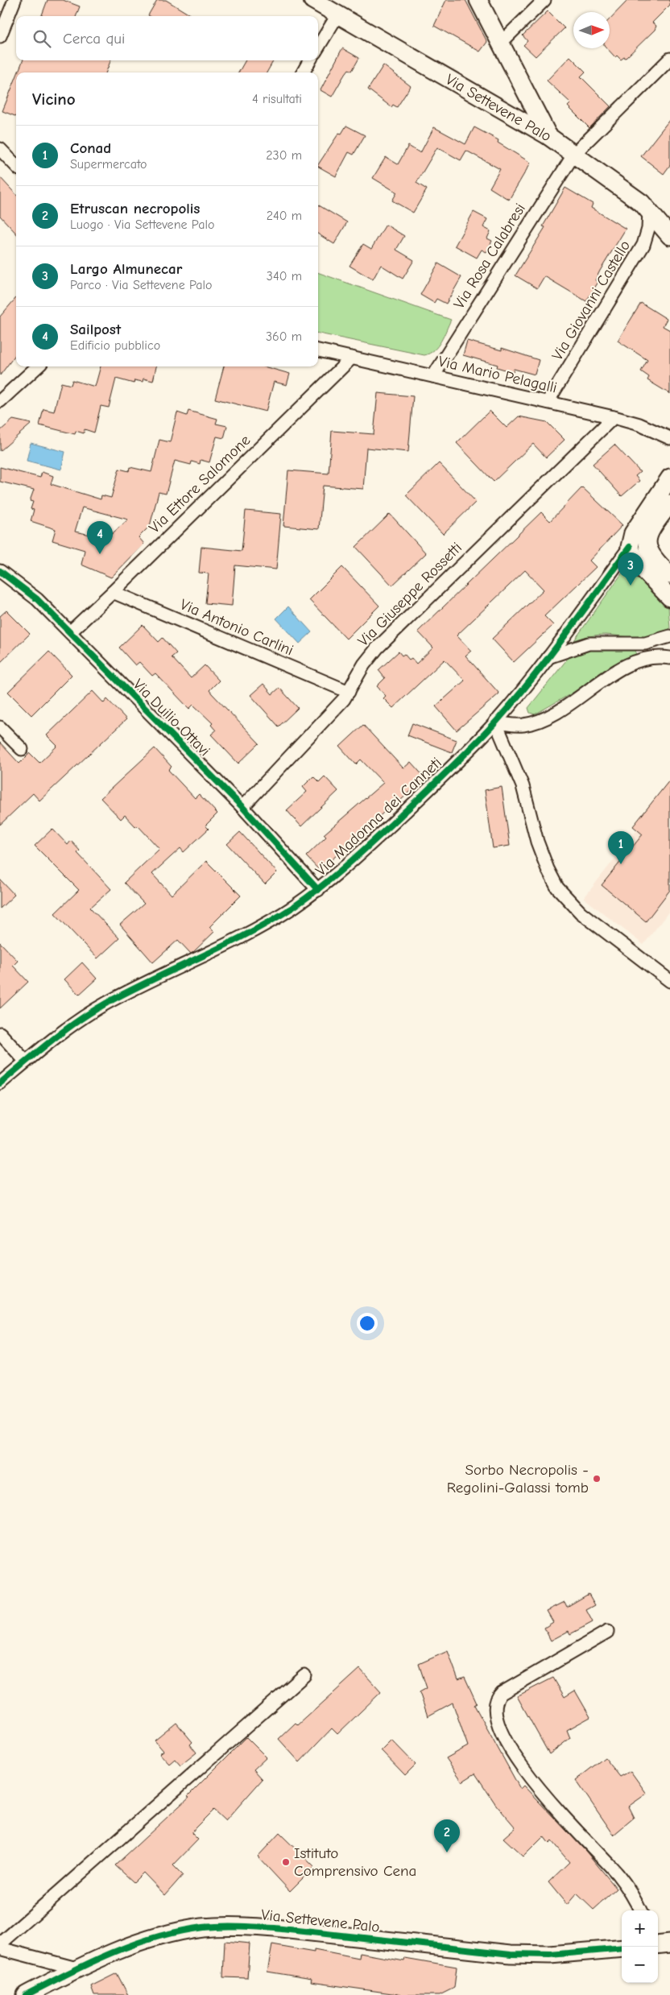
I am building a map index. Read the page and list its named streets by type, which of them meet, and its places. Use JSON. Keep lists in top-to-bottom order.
{
  "streets": {
    "street": [
      "Via Settevene Palo",
      "Via Rosa Calabresi",
      "Via Giovanni Castello",
      "Via Mario Pelagalli",
      "Via Ettore Salomone",
      "Via Giuseppe Rossetti",
      "Via Antonio Carlini",
      "Via Duilio Ottavi",
      "Via Madonna dei Canneti"
    ]
  },
  "crossings": [
    ["Via Settevene Palo", "Via Rosa Calabresi"],
    ["Via Settevene Palo", "Via Giovanni Castello"],
    ["Via Rosa Calabresi", "Via Mario Pelagalli"],
    ["Via Giovanni Castello", "Via Mario Pelagalli"],
    ["Via Mario Pelagalli", "Via Ettore Salomone"],
    ["Via Mario Pelagalli", "Via Giuseppe Rossetti"],
    ["Via Ettore Salomone", "Via Antonio Carlini"],
    ["Via Ettore Salomone", "Via Duilio Ottavi"],
    ["Via Giuseppe Rossetti", "Via Antonio Carlini"],
    ["Via Giuseppe Rossetti", "Via Duilio Ottavi"],
    ["Via Duilio Ottavi", "Via Madonna dei Canneti"]
  ],
  "places": ["Sorbo Necropolis - Regolini-Galassi tomb", "Istituto Comprensivo Cena"],
  "north": "right",
  "page": {
    "search": "Cerca qui",
    "heading": ["Vicino", "4 risultati"],
    "list": [
      {
        "mark": "1",
        "name": "Conad",
        "note": "Supermercato",
        "value": "230 m"
      },
      {
        "mark": "2",
        "name": "Etruscan necropolis",
        "note": "Luogo · Via Settevene Palo",
        "value": "240 m"
      },
      {
        "mark": "3",
        "name": "Largo Almunecar",
        "note": "Parco · Via Settevene Palo",
        "value": "340 m"
      },
      {
        "mark": "4",
        "name": "Sailpost",
        "note": "Edificio pubblico",
        "value": "360 m"
      }
    ],
    "pins": [
      "4",
      "3",
      "1",
      "2"
    ],
    "map_buttons": ["+", "−"]
  }
}
